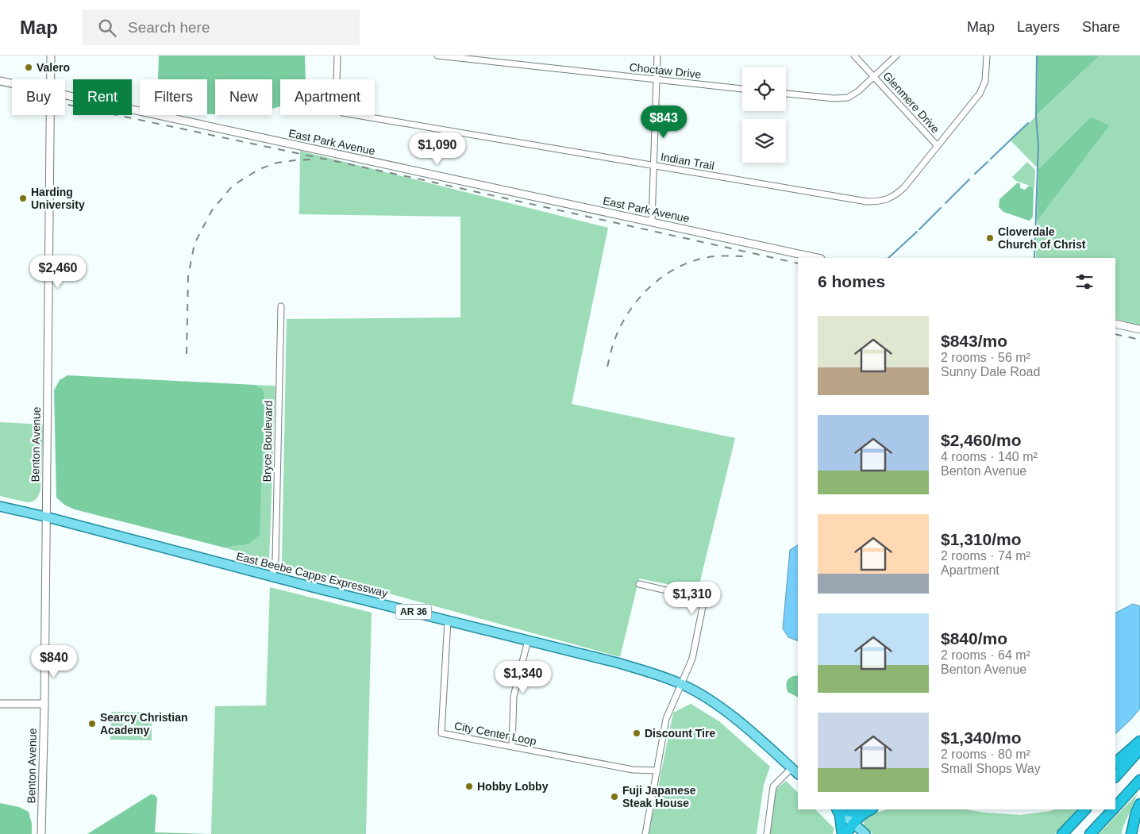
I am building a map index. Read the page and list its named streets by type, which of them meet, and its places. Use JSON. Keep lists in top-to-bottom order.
{
  "streets": {
    "main road": ["East Beebe Capps Expressway", "AR 36"],
    "street": [
      "Choctaw Drive",
      "Glenmere Drive",
      "East Park Avenue",
      "Indian Trail",
      "Bryce Boulevard",
      "Benton Avenue",
      "City Center Loop"
    ]
  },
  "crossings": [
    ["Glenmere Drive", "Indian Trail"],
    ["Bryce Boulevard", "East Beebe Capps Expressway"],
    ["Benton Avenue", "East Beebe Capps Expressway"],
    ["East Beebe Capps Expressway", "City Center Loop"]
  ],
  "places": [
    "Valero",
    "Harding University",
    "Cloverdale Church of Christ",
    "Searcy Christian Academy",
    "Discount Tire",
    "Hobby Lobby",
    "Fuji Japanese Steak House"
  ],
  "page": {
    "header": "Map",
    "search": "Search here",
    "nav": ["Map", "Layers", "Share"],
    "chip": [
      "Buy",
      "Rent",
      "Filters",
      "New",
      "Apartment"
    ],
    "price": [
      "$843",
      "$1,090",
      "$2,460",
      "$1,310",
      "$840",
      "$1,340"
    ],
    "heading": "6 homes",
    "list": [
      {
        "name": "$843/mo",
        "note": "2 rooms · 56 m² · Sunny Dale Road"
      },
      {
        "name": "$2,460/mo",
        "note": "4 rooms · 140 m² · Benton Avenue"
      },
      {
        "name": "$1,310/mo",
        "note": "2 rooms · 74 m² · Apartment"
      },
      {
        "name": "$840/mo",
        "note": "2 rooms · 64 m² · Benton Avenue"
      },
      {
        "name": "$1,340/mo",
        "note": "2 rooms · 80 m² · Small Shops Way"
      }
    ]
  }
}
